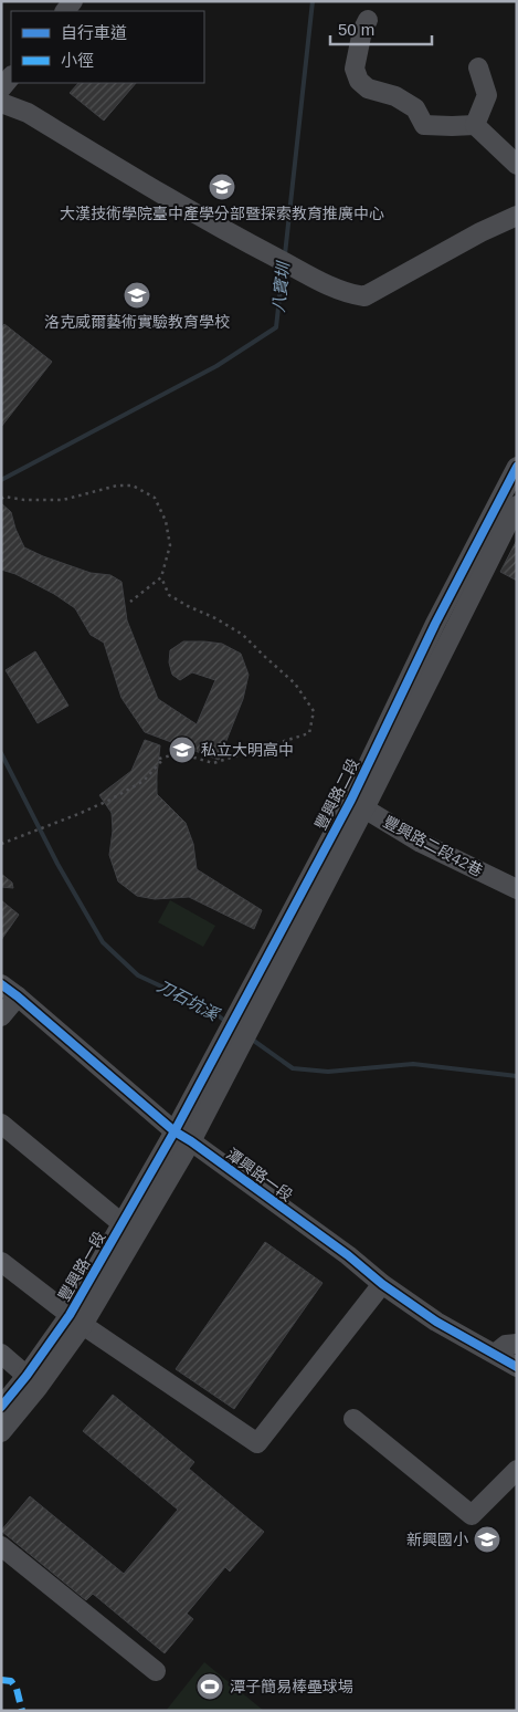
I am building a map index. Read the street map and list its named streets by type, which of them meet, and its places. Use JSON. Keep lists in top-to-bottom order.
{
  "streets": {
    "street": [
      "豐興路二段",
      "豐興路二段42巷",
      "潭興路一段",
      "豐興路一段"
    ]
  },
  "crossings": [
    ["豐興路二段", "豐興路二段42巷"],
    ["豐興路二段", "潭興路一段"],
    ["豐興路二段", "豐興路一段"],
    ["潭興路一段", "豐興路一段"]
  ],
  "water": ["八寶圳", "刀石坑溪"],
  "places": {
    "school or university": [
      "大漢技術學院臺中產學分部暨探索教育推廣中心",
      "洛克威爾藝術實驗教育學校",
      "私立大明高中",
      "新興國小"
    ],
    "sports": ["潭子簡易棒壘球場"]
  },
  "legend": ["自行車道", "小徑"],
  "scale_bar": "50 m"
}
